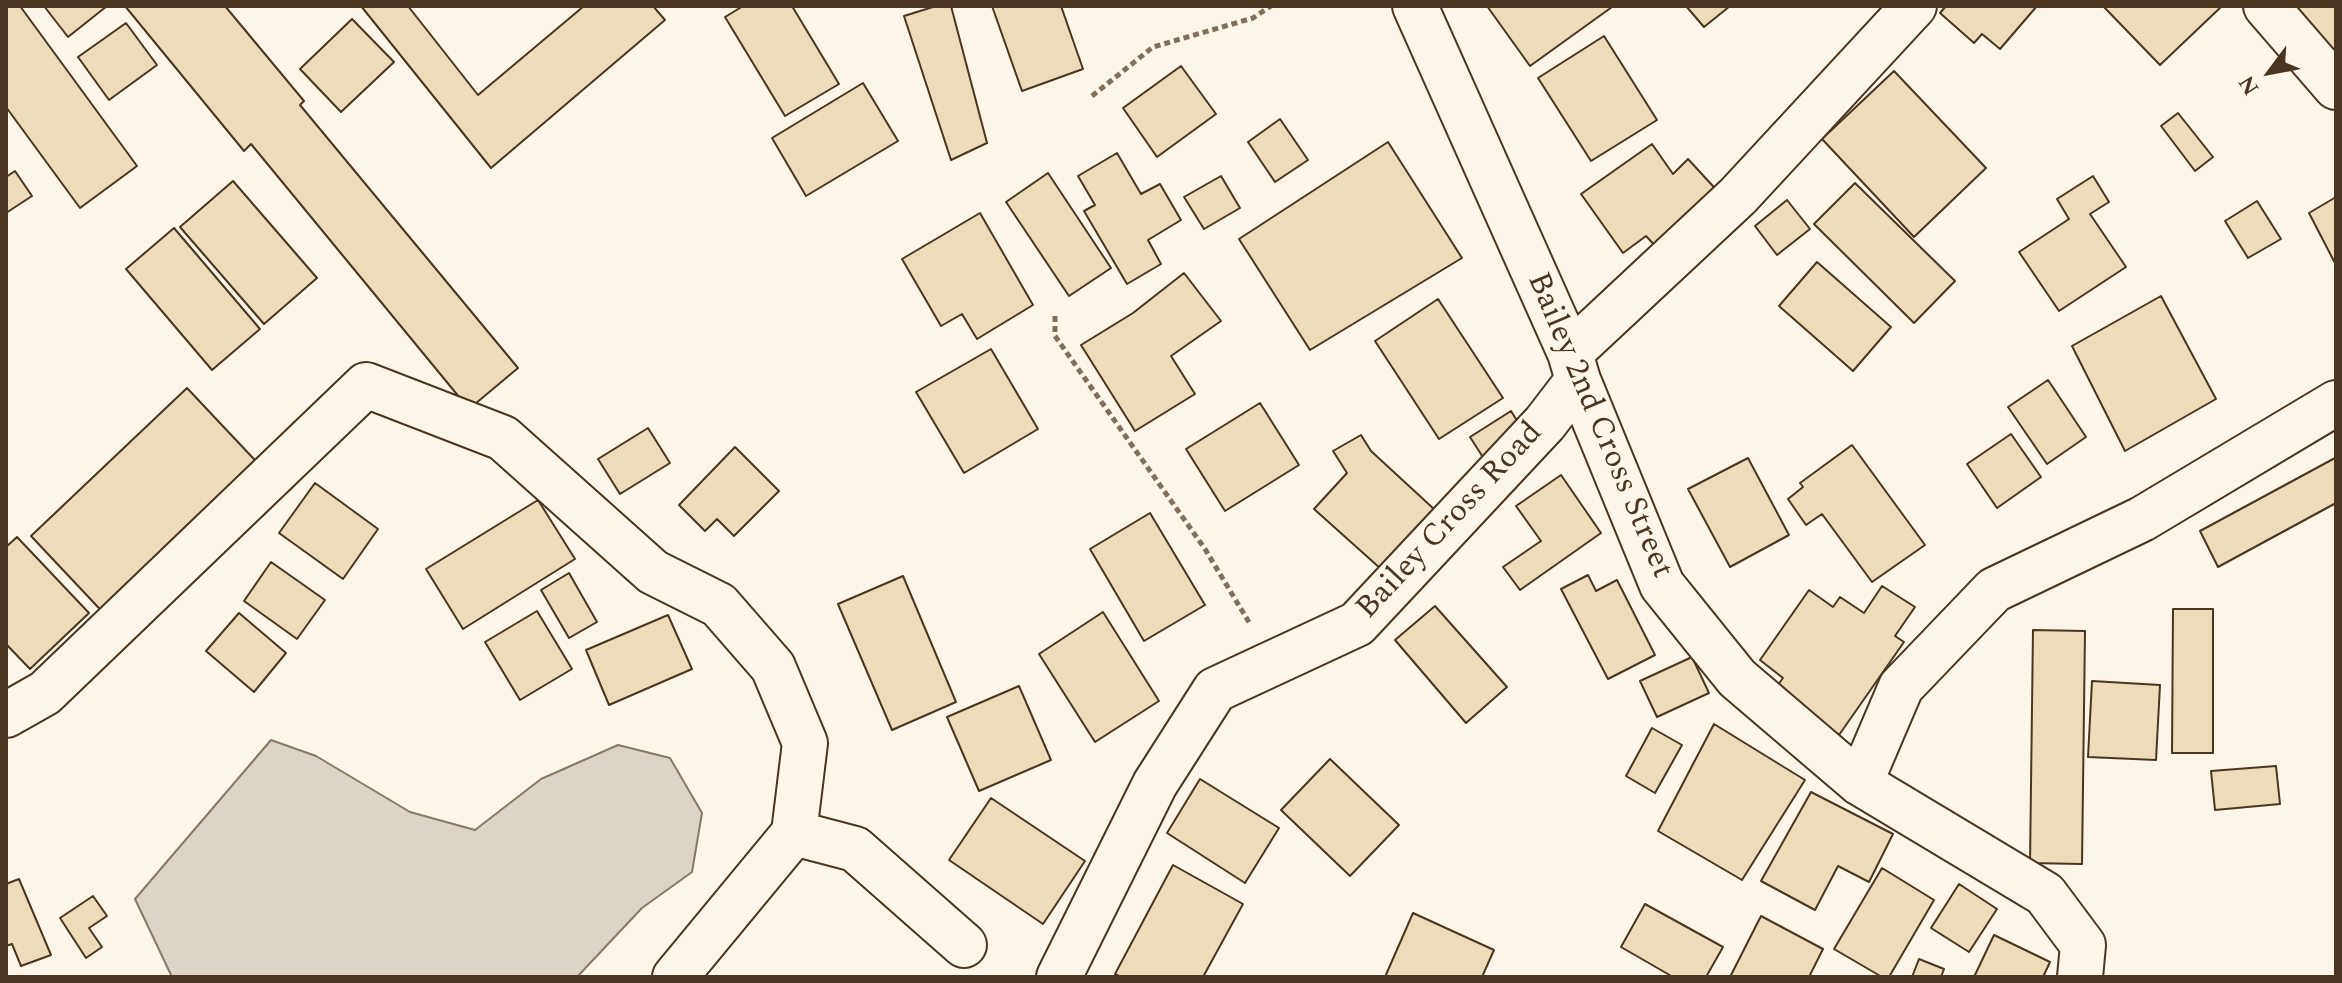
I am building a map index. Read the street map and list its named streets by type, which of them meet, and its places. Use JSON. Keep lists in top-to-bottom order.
{
  "streets": {
    "street": ["Bailey 2nd Cross Street", "Bailey Cross Road"]
  },
  "crossings": [
    ["Bailey 2nd Cross Street", "Bailey Cross Road"]
  ],
  "north": "bottom left"
}
